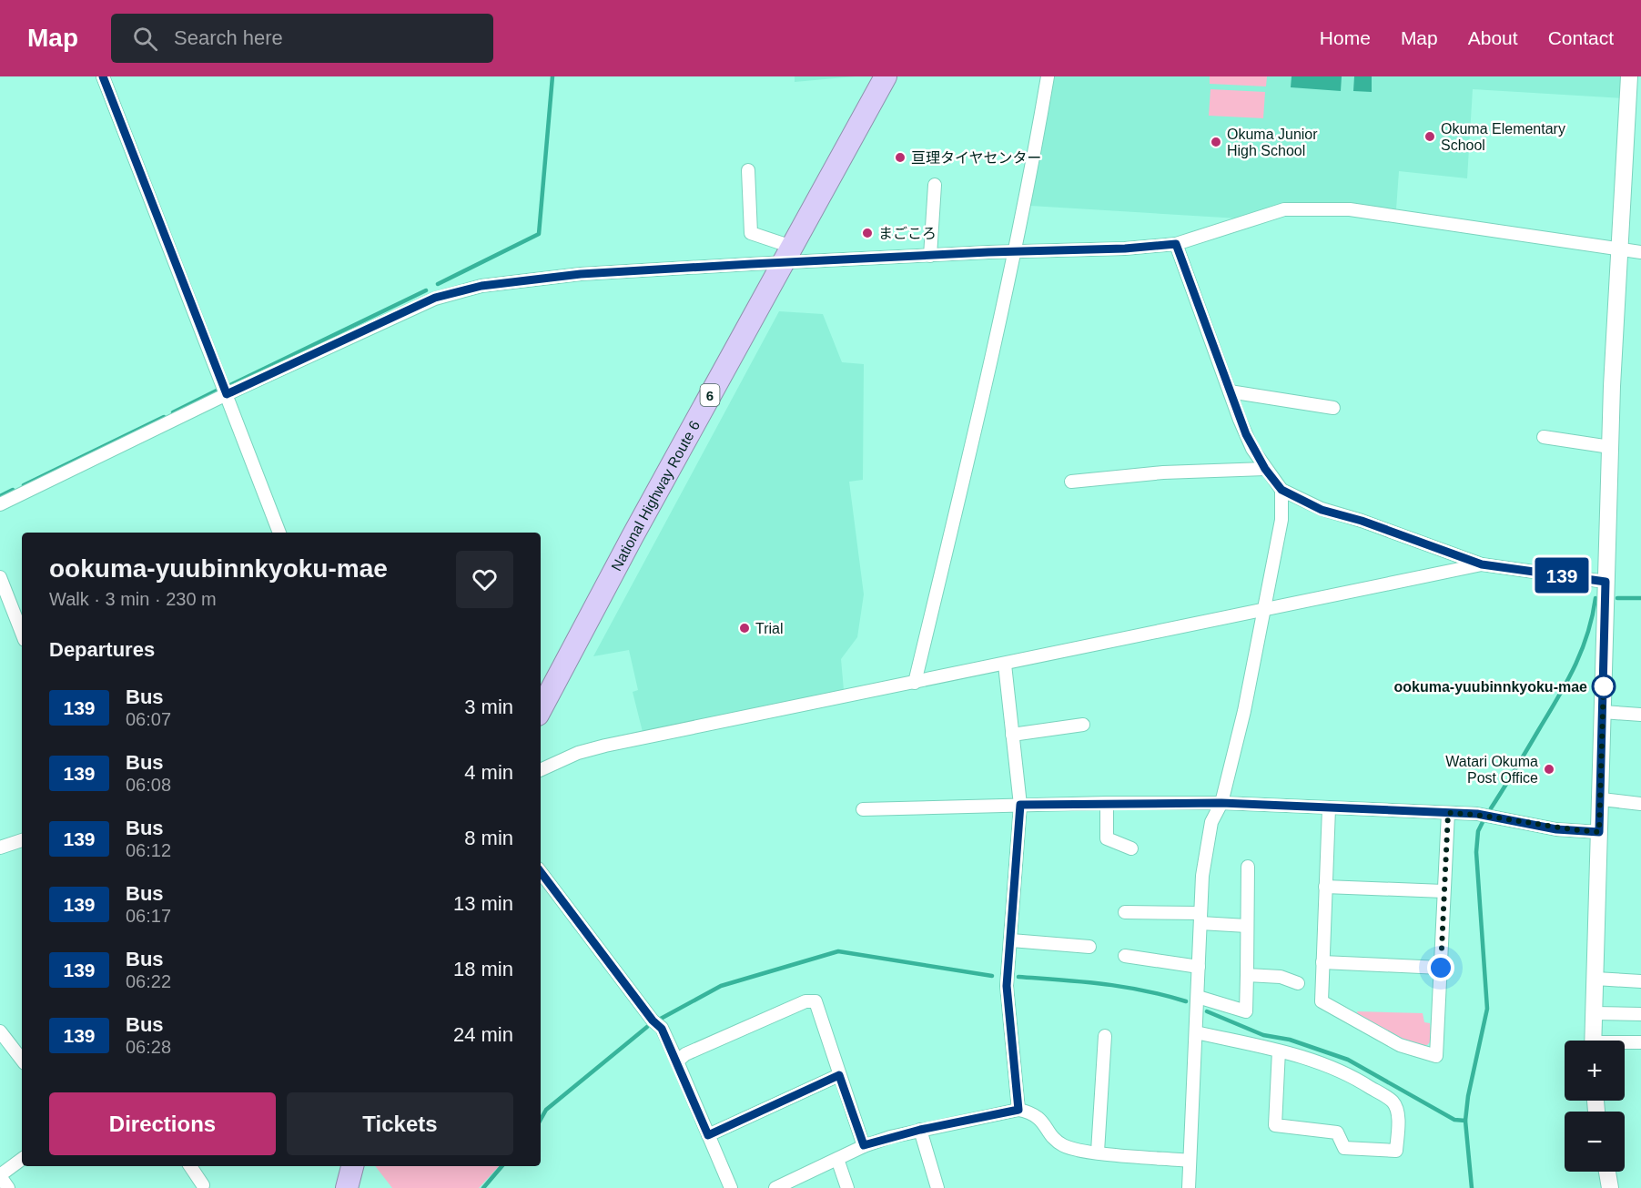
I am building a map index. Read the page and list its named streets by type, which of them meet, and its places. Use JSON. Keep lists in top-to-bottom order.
{
  "streets": {
    "highway": ["6", "National Highway Route 6"]
  },
  "places": [
    "Okuma Elementary School",
    "Okuma Junior High School",
    "亘理タイヤセンター",
    "まごころ",
    "Trial",
    "ookuma-yuubinnkyoku-mae",
    "Watari Okuma Post Office"
  ],
  "lines": ["bus line 139"],
  "page": {
    "header": "Map",
    "search": "Search here",
    "nav": [
      "Home",
      "Map",
      "About",
      "Contact"
    ],
    "on_map": "139",
    "heading": [
      ["ookuma-yuubinnkyoku-mae", "Walk · 3 min · 230 m"],
      "Departures"
    ],
    "list": [
      {
        "mark": "139",
        "name": "Bus",
        "note": "06:07",
        "value": "3 min"
      },
      {
        "mark": "139",
        "name": "Bus",
        "note": "06:08",
        "value": "4 min"
      },
      {
        "mark": "139",
        "name": "Bus",
        "note": "06:12",
        "value": "8 min"
      },
      {
        "mark": "139",
        "name": "Bus",
        "note": "06:17",
        "value": "13 min"
      },
      {
        "mark": "139",
        "name": "Bus",
        "note": "06:22",
        "value": "18 min"
      },
      {
        "mark": "139",
        "name": "Bus",
        "note": "06:28",
        "value": "24 min"
      }
    ],
    "map_buttons": ["+", "−"],
    "buttons": ["Directions", "Tickets"]
  }
}
